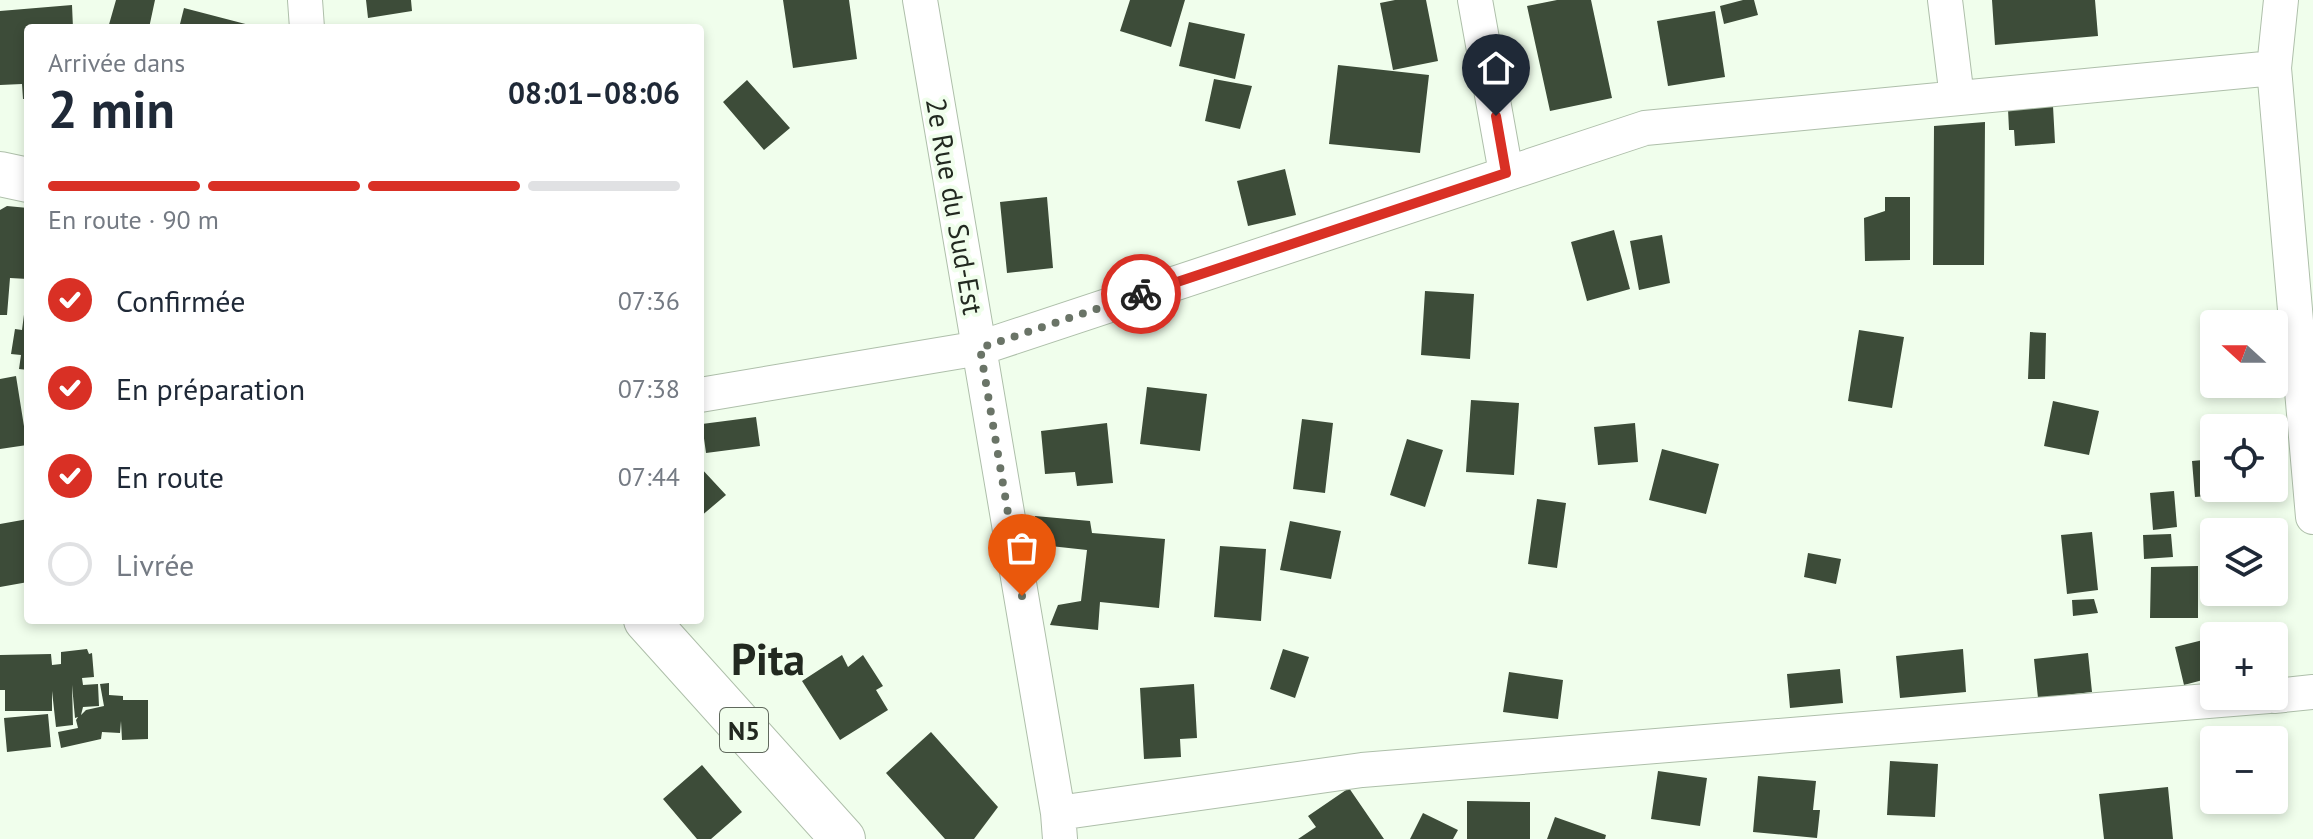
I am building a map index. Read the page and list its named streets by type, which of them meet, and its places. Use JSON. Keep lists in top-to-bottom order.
{
  "streets": {
    "highway": ["N5"],
    "street": ["2e Rue du Sud-Est"]
  },
  "districts": ["Pita"],
  "north": "left",
  "page": {
    "heading": ["2 min", "Arrivée dans", "08:01–08:06"],
    "bar": "En route · 90 m",
    "list": [
      ["Confirmée", "07:36"],
      ["En préparation", "07:38"],
      ["En route", "07:44"],
      "Livrée"
    ],
    "map_buttons": ["+", "−"]
  }
}
